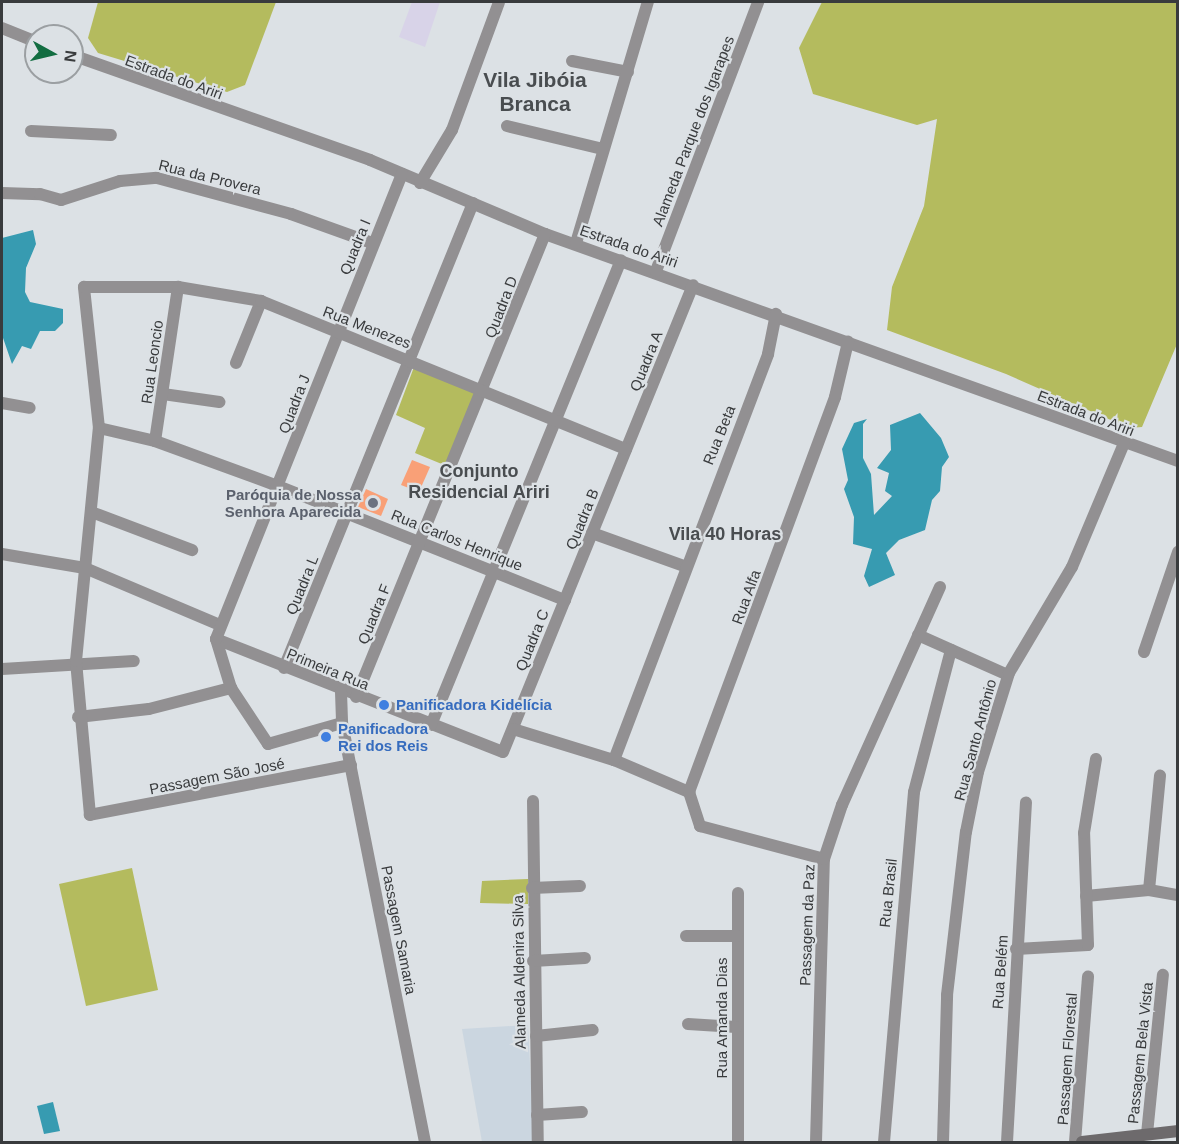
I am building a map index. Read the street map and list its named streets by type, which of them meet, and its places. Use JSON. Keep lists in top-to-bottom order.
{
  "streets": {
    "street": [
      "Estrada do Ariri",
      "Alameda Parque dos Igarapes",
      "Rua da Provera",
      "Quadra I",
      "Quadra D",
      "Rua Menezes",
      "Quadra A",
      "Rua Leoncio",
      "Quadra J",
      "Rua Beta",
      "Quadra B",
      "Rua Carlos Henrique",
      "Quadra L",
      "Rua Alfa",
      "Quadra F",
      "Quadra C",
      "Primeira Rua",
      "Rua Santo Antônio",
      "Passagem São José",
      "Rua Brasil",
      "Passagem da Paz",
      "Passagem Samaria",
      "Alameda Aldenira Silva",
      "Rua Belém",
      "Rua Amanda Dias",
      "Passagem Bela Vista",
      "Passagem Florestal"
    ]
  },
  "crossings": [
    ["Estrada do Ariri", "Alameda Parque dos Igarapes"],
    ["Estrada do Ariri", "Quadra I"],
    ["Estrada do Ariri", "Quadra D"],
    ["Estrada do Ariri", "Quadra A"],
    ["Estrada do Ariri", "Rua Beta"],
    ["Estrada do Ariri", "Rua Alfa"],
    ["Estrada do Ariri", "Rua Santo Antônio"],
    ["Rua da Provera", "Quadra I"],
    ["Quadra I", "Rua Menezes"],
    ["Quadra I", "Quadra J"],
    ["Quadra D", "Rua Menezes"],
    ["Quadra D", "Rua Carlos Henrique"],
    ["Quadra D", "Quadra F"],
    ["Rua Menezes", "Quadra A"],
    ["Rua Menezes", "Rua Leoncio"],
    ["Rua Menezes", "Quadra J"],
    ["Rua Menezes", "Quadra B"],
    ["Rua Menezes", "Rua Carlos Henrique"],
    ["Quadra A", "Quadra B"],
    ["Rua Leoncio", "Rua Carlos Henrique"],
    ["Quadra J", "Rua Carlos Henrique"],
    ["Quadra B", "Rua Carlos Henrique"],
    ["Quadra B", "Quadra C"],
    ["Rua Carlos Henrique", "Quadra L"],
    ["Rua Carlos Henrique", "Quadra F"],
    ["Rua Carlos Henrique", "Quadra C"],
    ["Quadra L", "Primeira Rua"],
    ["Quadra F", "Primeira Rua"],
    ["Quadra C", "Primeira Rua"],
    ["Primeira Rua", "Passagem Samaria"],
    ["Passagem São José", "Passagem Samaria"]
  ],
  "districts": ["Vila Jibóia Branca", "Conjunto Residencial Ariri", "Vila 40 Horas"],
  "places": ["Paróquia de Nossa Senhora Aparecida", "Panificadora Kidelícia", "Panificadora Rei dos Reis"],
  "north": "right"
}
